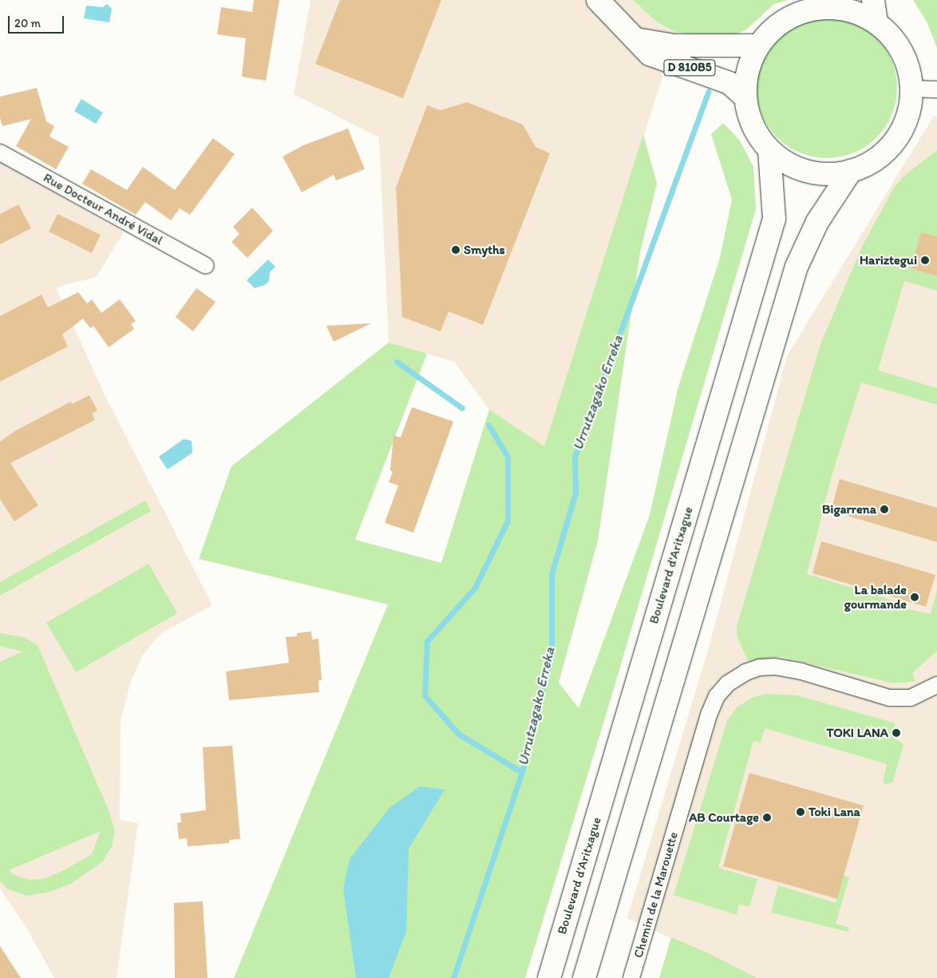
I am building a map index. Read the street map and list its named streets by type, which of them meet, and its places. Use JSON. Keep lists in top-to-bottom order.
{
  "streets": {
    "main road": ["D 810B5", "Boulevard d'Aritxague"],
    "street": ["Rue Docteur André Vidal", "Chemin de la Marouette"]
  },
  "water": ["Urrutzagako Erreka"],
  "places": [
    "Smyths",
    "Hariztegui",
    "Bigarrena",
    "La balade gourmande",
    "TOKI LANA",
    "Toki Lana",
    "AB Courtage"
  ],
  "scale_bar": "20 m"
}
